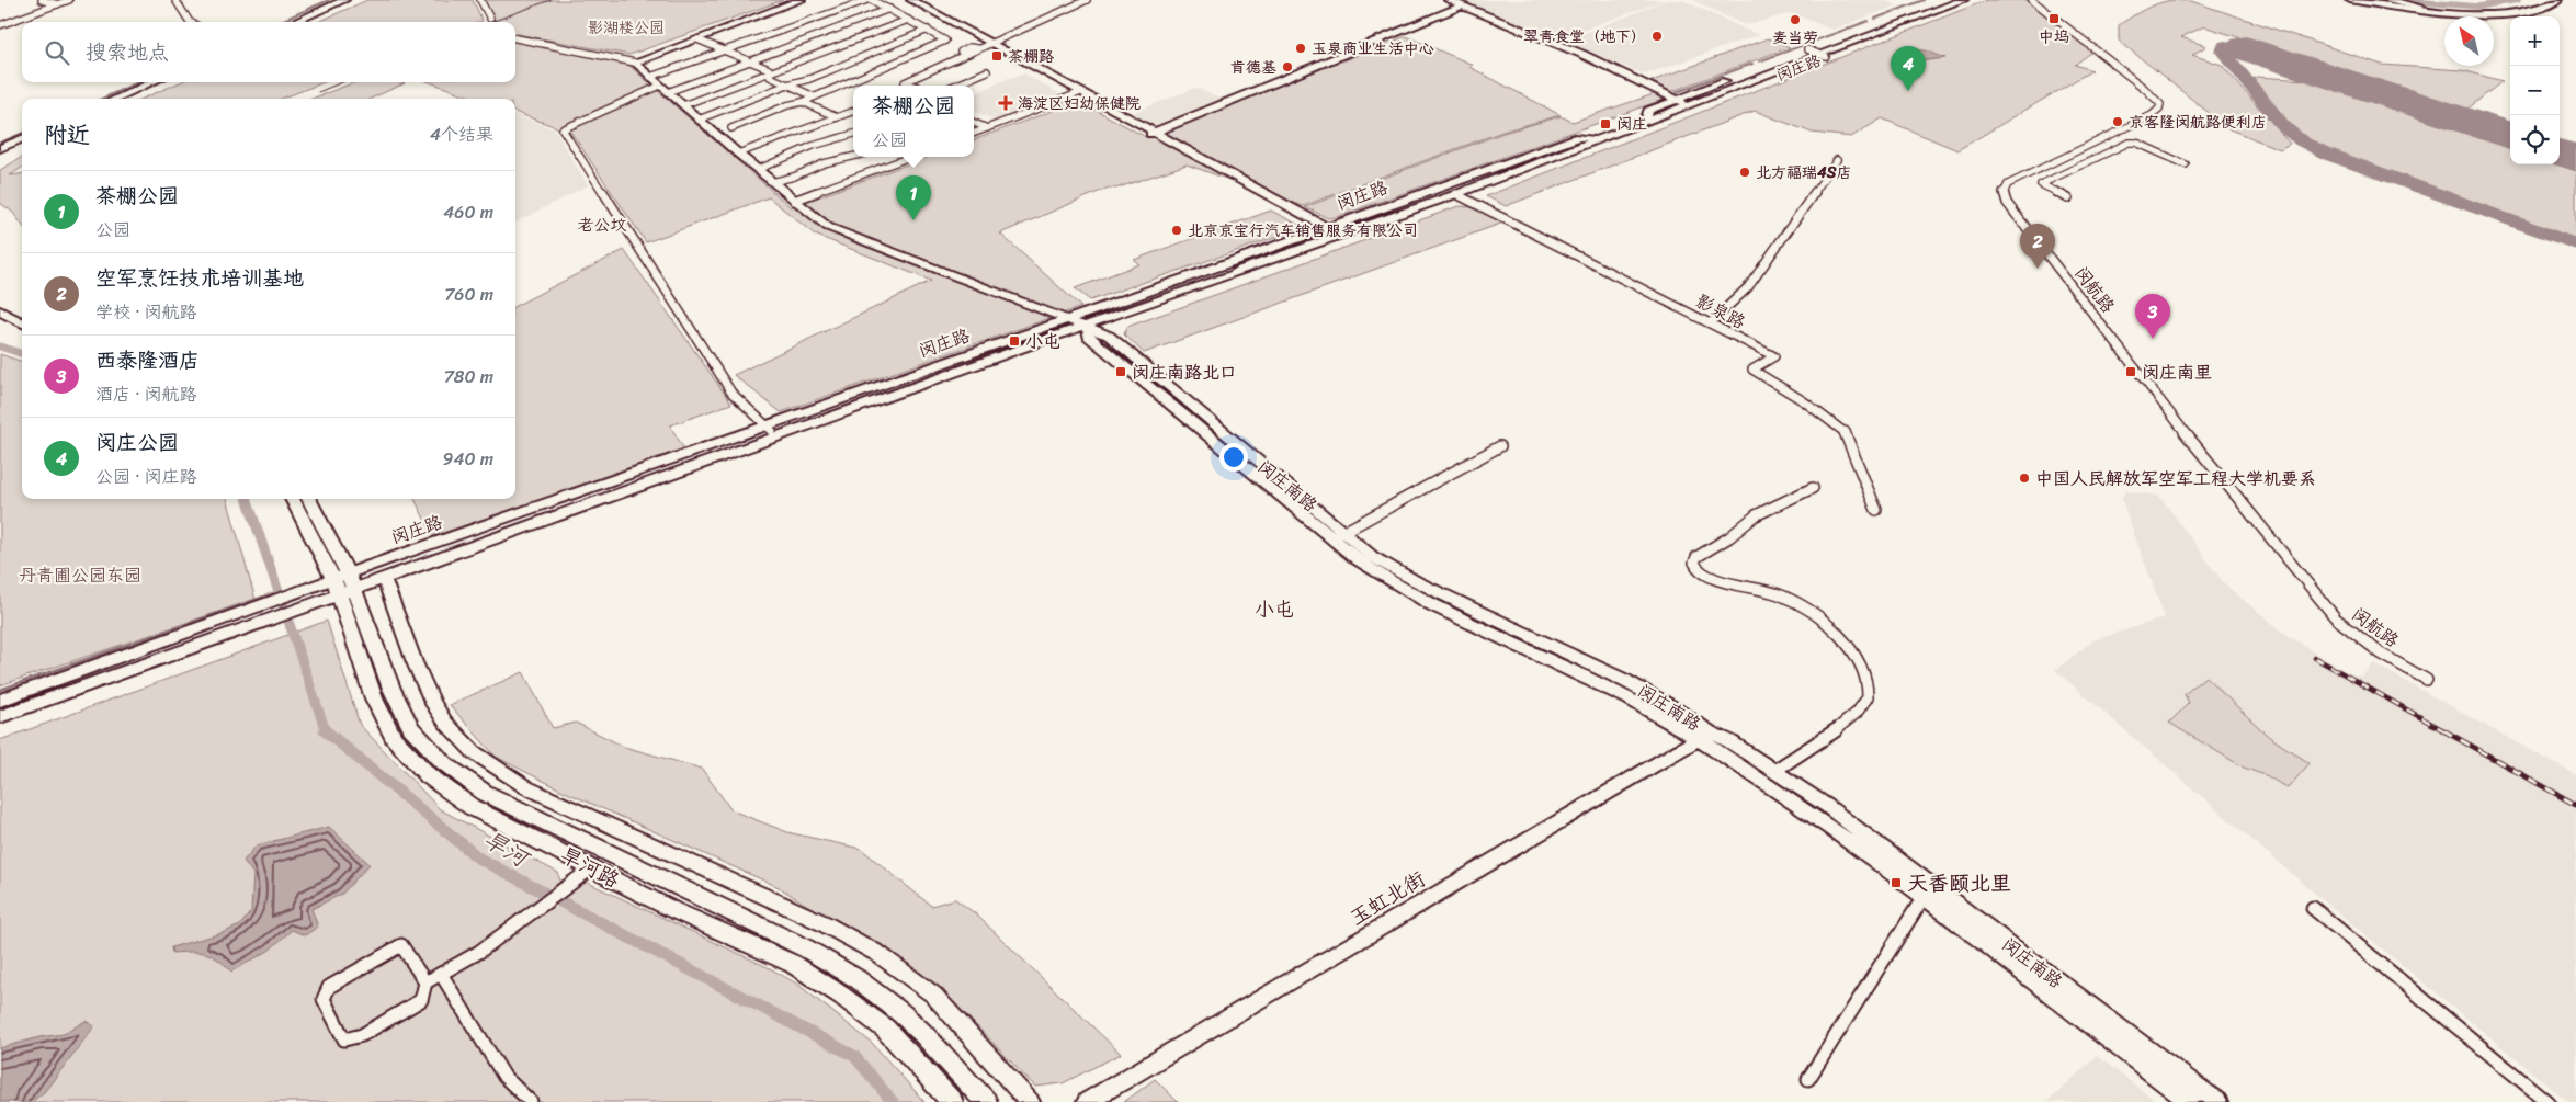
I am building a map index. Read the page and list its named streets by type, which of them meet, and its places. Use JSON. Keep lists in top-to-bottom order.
{
  "streets": {
    "main road": ["旱河路"],
    "street": [
      "闵庄路",
      "闵航路",
      "影泉路",
      "闵庄南路",
      "玉虹北街"
    ]
  },
  "crossings": [
    ["闵庄路", "影泉路"],
    ["闵庄路", "闵庄南路"],
    ["闵庄路", "旱河路"],
    ["闵庄南路", "玉虹北街"]
  ],
  "districts": ["老公坟", "小屯"],
  "water": ["旱河"],
  "parks": ["影湖楼公园", "丹青圃公园东园"],
  "places": {
    "transit": [
      "中坞",
      "茶棚路",
      "闵庄",
      "小屯",
      "闵庄南路北口",
      "闵庄南里",
      "天香颐北里"
    ],
    "other": [
      "麦当劳",
      "翠青食堂（地下）",
      "玉泉商业生活中心",
      "肯德基",
      "京客隆闵航路便利店",
      "北方福瑞4S店",
      "北京京宝行汽车销售服务有限公司",
      "中国人民解放军空军工程大学机要系"
    ],
    "health": ["海淀区妇幼保健院"]
  },
  "north": "top left",
  "page": {
    "map_buttons": ["+", "−"],
    "search": "搜索地点",
    "pins": [
      "4",
      "1",
      "2",
      "3"
    ],
    "popup": ["茶棚公园", "公园"],
    "heading": ["附近", "4个结果"],
    "list": [
      {
        "mark": "1",
        "name": "茶棚公园",
        "note": "公园",
        "value": "460 m"
      },
      {
        "mark": "2",
        "name": "空军烹饪技术培训基地",
        "note": "学校 · 闵航路",
        "value": "760 m"
      },
      {
        "mark": "3",
        "name": "西泰隆酒店",
        "note": "酒店 · 闵航路",
        "value": "780 m"
      },
      {
        "mark": "4",
        "name": "闵庄公园",
        "note": "公园 · 闵庄路",
        "value": "940 m"
      }
    ]
  }
}
